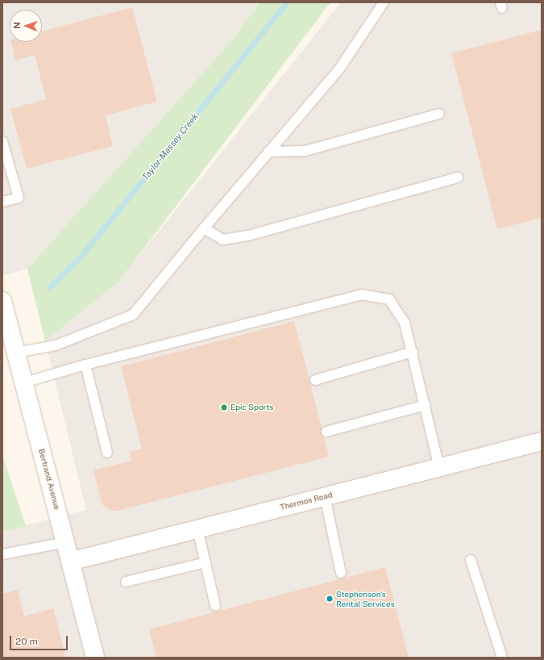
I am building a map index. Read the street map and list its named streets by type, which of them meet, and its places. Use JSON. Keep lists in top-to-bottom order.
{
  "streets": {
    "street": ["Bertrand Avenue", "Thermos Road"]
  },
  "crossings": [
    ["Bertrand Avenue", "Thermos Road"]
  ],
  "water": ["Taylor-Massey Creek"],
  "places": ["Epic Sports", "Stephenson's Rental Services"],
  "scale_bar": "20 m",
  "north": "left"
}
